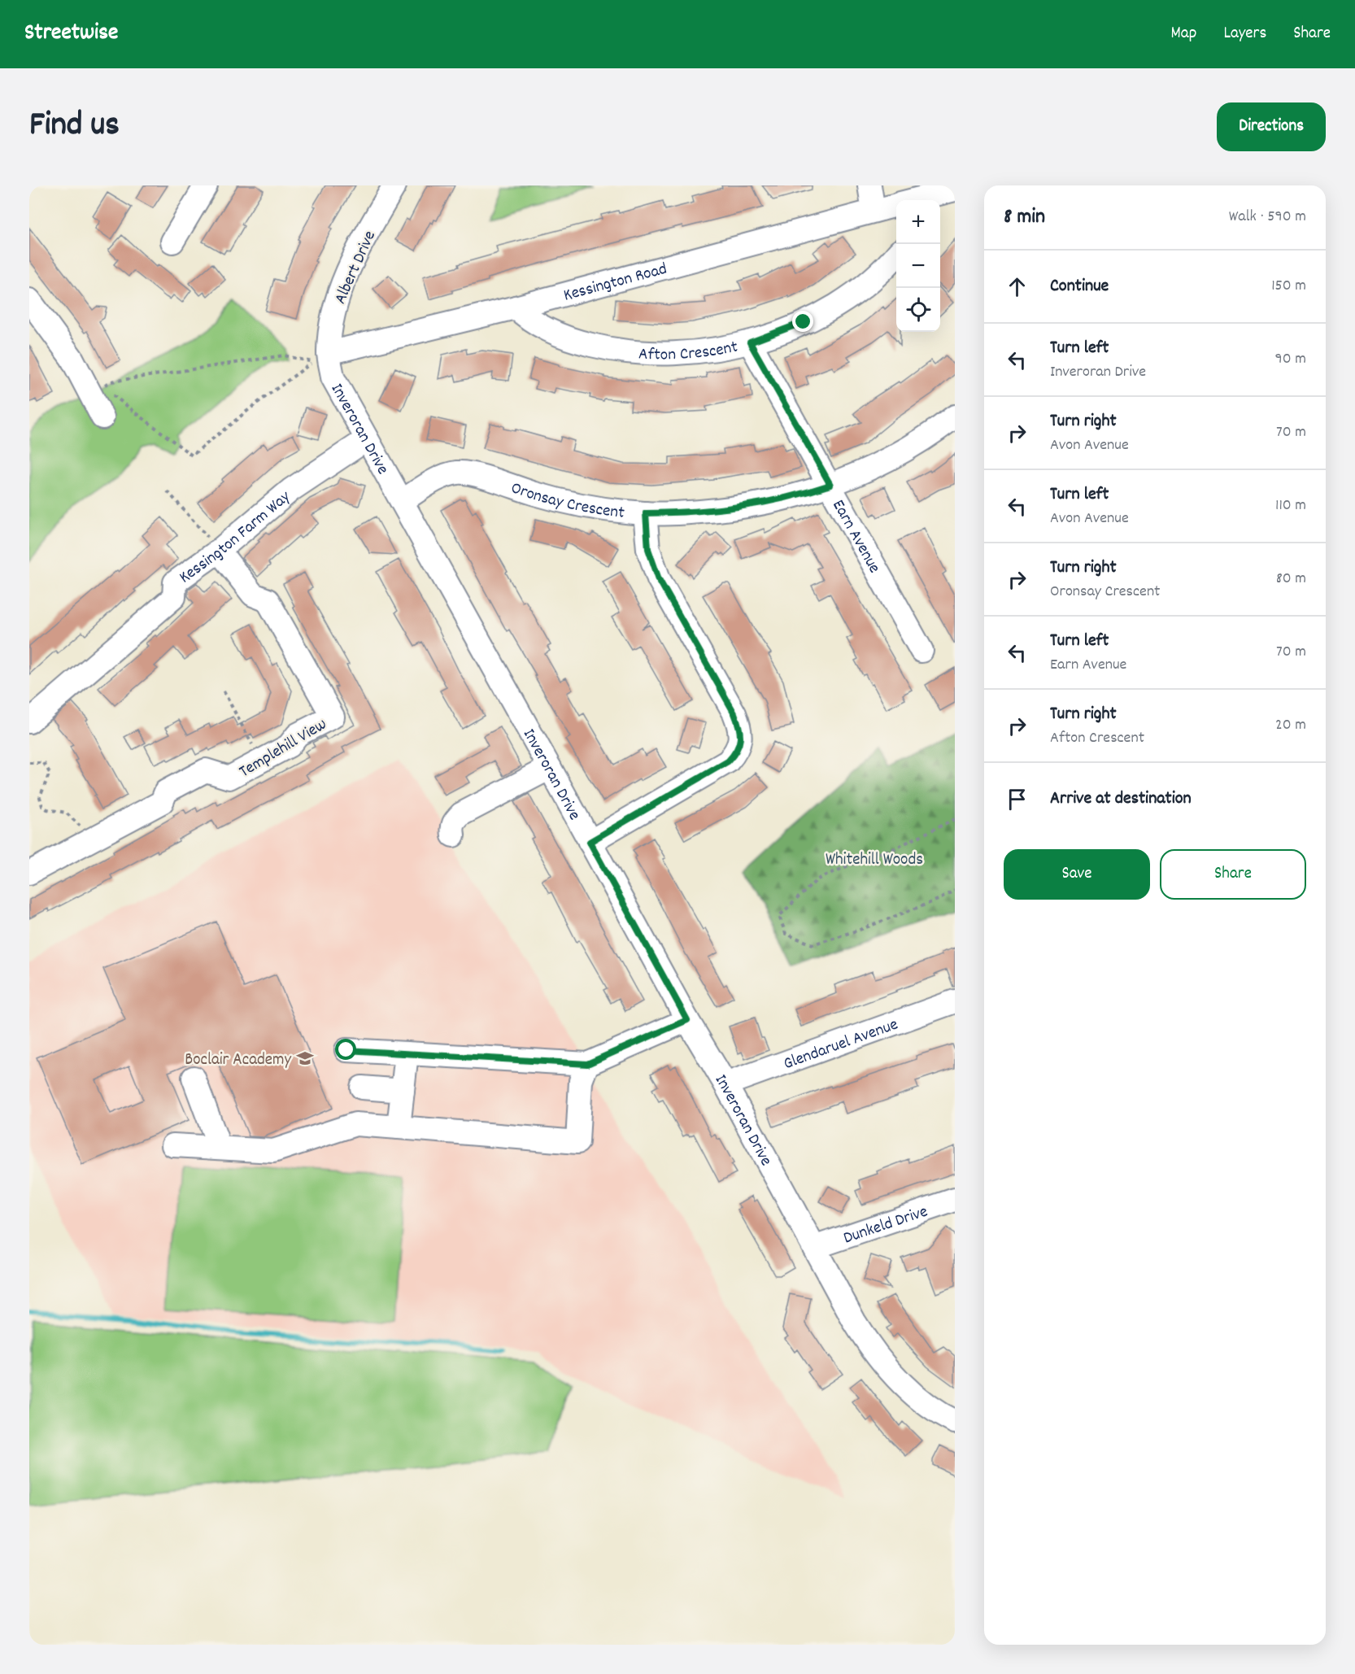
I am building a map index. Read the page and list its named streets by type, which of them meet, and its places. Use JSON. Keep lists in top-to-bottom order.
{
  "streets": {
    "street": [
      "Albert Drive",
      "Kessington Road",
      "Afton Crescent",
      "Inveroran Drive",
      "Oronsay Crescent",
      "Earn Avenue",
      "Kessington Farm Way",
      "Templehill View",
      "Glendaruel Avenue",
      "Dunkeld Drive"
    ]
  },
  "crossings": [
    ["Albert Drive", "Kessington Road"],
    ["Albert Drive", "Inveroran Drive"],
    ["Kessington Road", "Afton Crescent"],
    ["Kessington Road", "Inveroran Drive"],
    ["Afton Crescent", "Earn Avenue"],
    ["Inveroran Drive", "Oronsay Crescent"],
    ["Inveroran Drive", "Kessington Farm Way"],
    ["Inveroran Drive", "Glendaruel Avenue"],
    ["Inveroran Drive", "Dunkeld Drive"],
    ["Oronsay Crescent", "Earn Avenue"],
    ["Kessington Farm Way", "Templehill View"]
  ],
  "parks": ["Whitehill Woods"],
  "places": {
    "school or university": ["Boclair Academy"]
  },
  "page": {
    "header": "Streetwise",
    "nav": ["Map", "Layers", "Share"],
    "title": "Find us",
    "buttons": [
      "Directions",
      ["Save", "Share"]
    ],
    "heading": ["8 min", "Walk · 590 m"],
    "map_buttons": ["+", "−"],
    "list": [
      ["Continue", "150 m"],
      ["Turn left", "Inveroran Drive", "90 m"],
      ["Turn right", "Avon Avenue", "70 m"],
      ["Turn left", "Avon Avenue", "110 m"],
      ["Turn right", "Oronsay Crescent", "80 m"],
      ["Turn left", "Earn Avenue", "70 m"],
      ["Turn right", "Afton Crescent", "20 m"],
      "Arrive at destination"
    ]
  }
}
